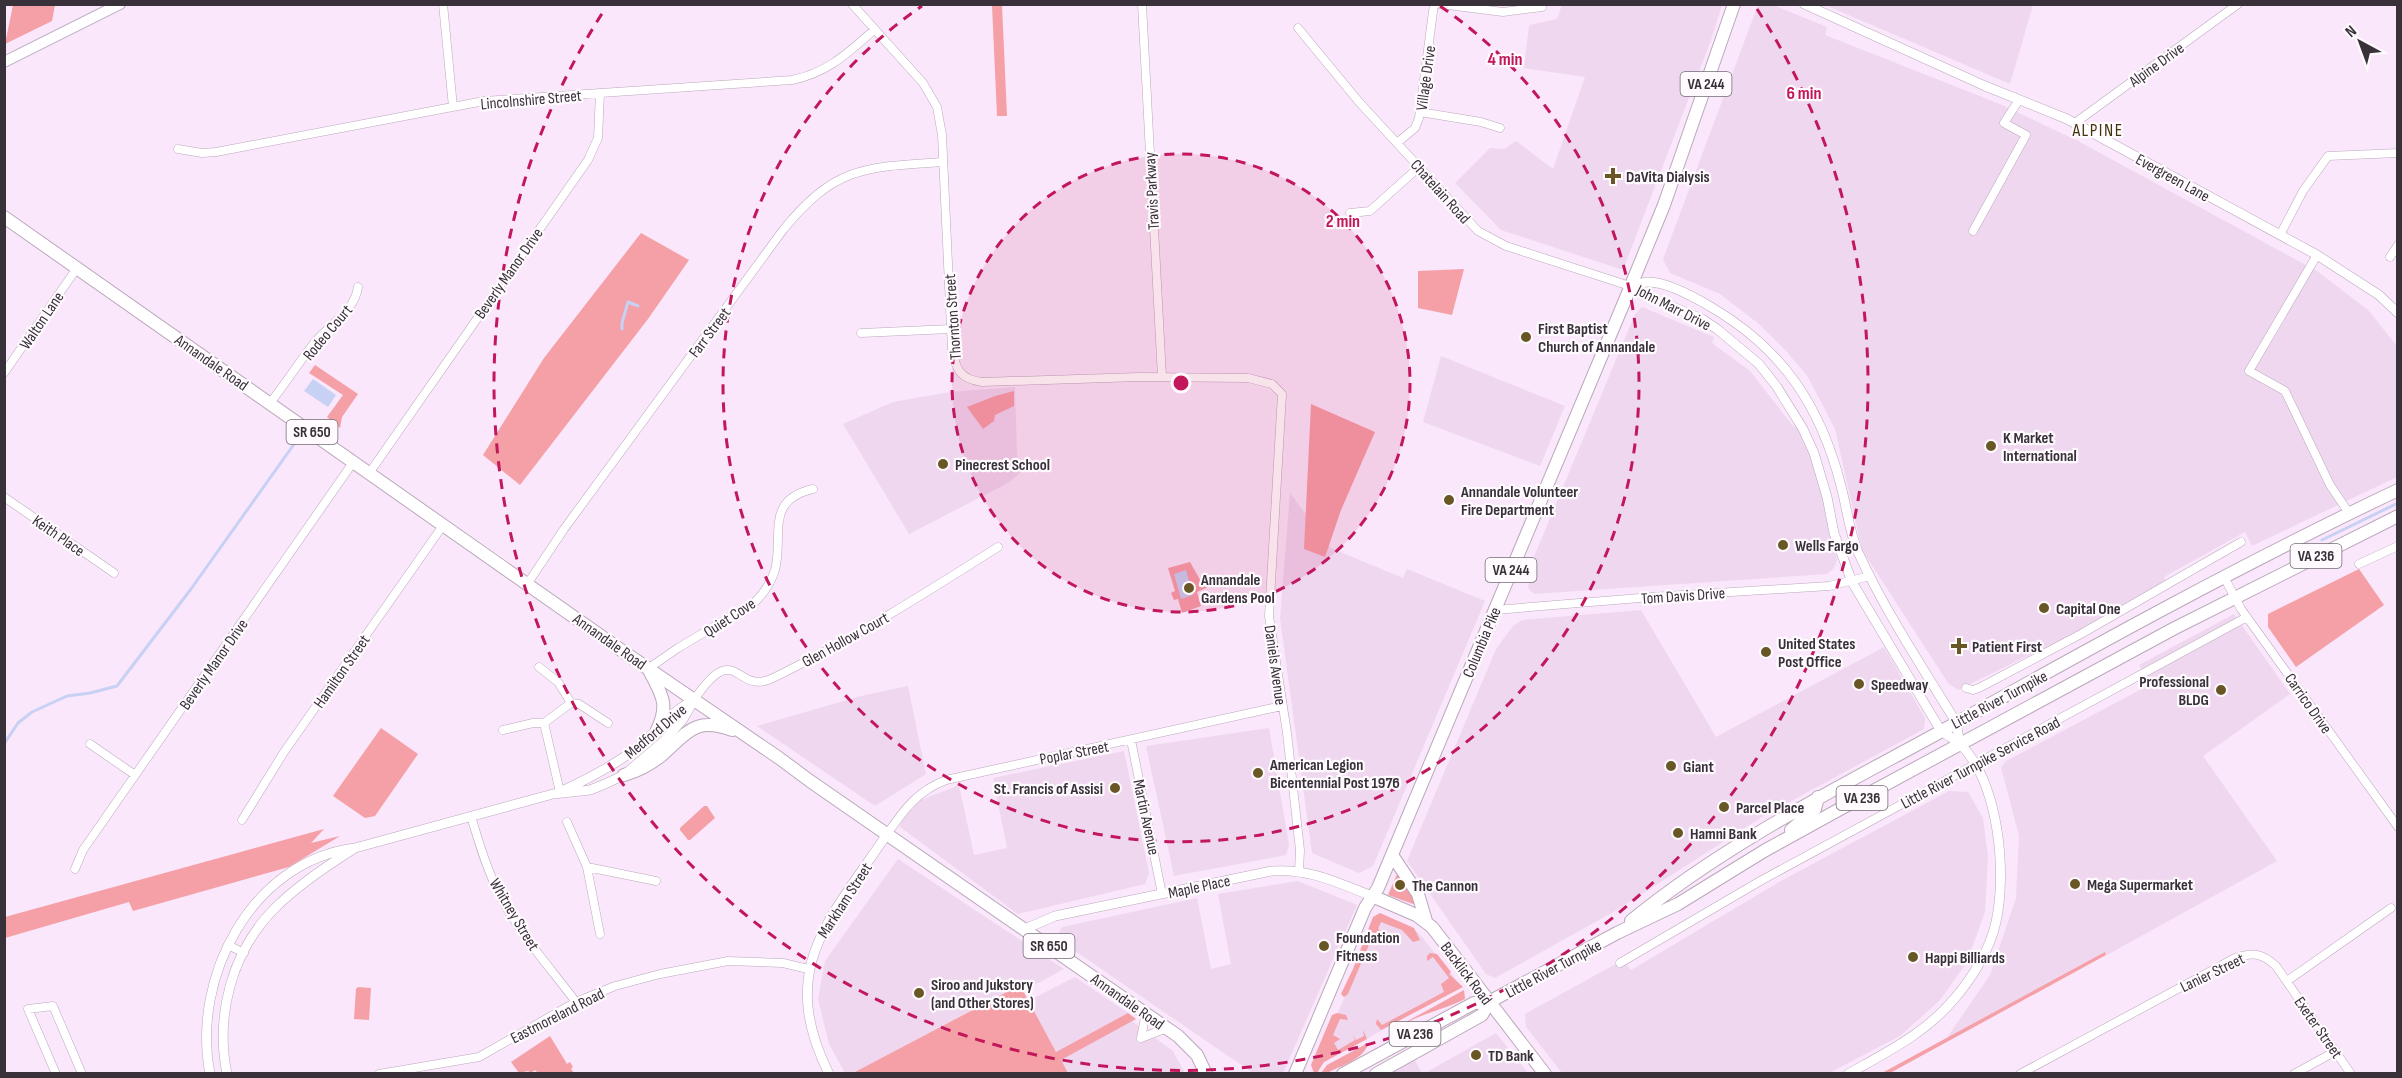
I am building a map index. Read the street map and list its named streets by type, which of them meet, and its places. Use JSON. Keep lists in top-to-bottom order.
{
  "streets": {
    "main road": [
      "VA 244",
      "Annandale Road",
      "SR 650",
      "VA 236",
      "Columbia Pike",
      "Little River Turnpike",
      "Backlick Road"
    ],
    "street": [
      "Alpine Drive",
      "Village Drive",
      "Lincolnshire Street",
      "Evergreen Lane",
      "Travis Parkway",
      "Chatelain Road",
      "Beverly Manor Drive",
      "John Marr Drive",
      "Thornton Street",
      "Walton Lane",
      "Rodeo Court",
      "Farr Street",
      "Keith Place",
      "Tom Davis Drive",
      "Quiet Cove",
      "Glen Hollow Court",
      "Daniels Avenue",
      "Hamilton Street",
      "Carrico Drive",
      "Medford Drive",
      "Poplar Street",
      "Little River Turnpike Service Road",
      "Martin Avenue",
      "Maple Place",
      "Markham Street",
      "Whitney Street",
      "Lanier Street",
      "Eastmoreland Road",
      "Exeter Street"
    ]
  },
  "crossings": [
    ["Alpine Drive", "Evergreen Lane"],
    ["Village Drive", "Chatelain Road"],
    ["Lincolnshire Street", "Beverly Manor Drive"],
    ["Lincolnshire Street", "Thornton Street"],
    ["Travis Parkway", "Thornton Street"],
    ["Chatelain Road", "John Marr Drive"],
    ["Chatelain Road", "Columbia Pike"],
    ["Beverly Manor Drive", "Annandale Road"],
    ["John Marr Drive", "Tom Davis Drive"],
    ["John Marr Drive", "Columbia Pike"],
    ["John Marr Drive", "Little River Turnpike"],
    ["John Marr Drive", "Little River Turnpike Service Road"],
    ["Thornton Street", "Farr Street"],
    ["Thornton Street", "Daniels Avenue"],
    ["Walton Lane", "Annandale Road"],
    ["Rodeo Court", "Annandale Road"],
    ["Farr Street", "Annandale Road"],
    ["Annandale Road", "Quiet Cove"],
    ["Annandale Road", "Glen Hollow Court"],
    ["Annandale Road", "Hamilton Street"],
    ["Annandale Road", "Medford Drive"],
    ["Annandale Road", "Poplar Street"],
    ["Annandale Road", "Maple Place"],
    ["Annandale Road", "Markham Street"],
    ["Tom Davis Drive", "Columbia Pike"],
    ["Glen Hollow Court", "Medford Drive"],
    ["Columbia Pike", "Maple Place"],
    ["Columbia Pike", "Backlick Road"],
    ["Daniels Avenue", "Poplar Street"],
    ["Daniels Avenue", "Maple Place"],
    ["Little River Turnpike", "Carrico Drive"],
    ["Little River Turnpike", "Backlick Road"],
    ["Carrico Drive", "Little River Turnpike Service Road"],
    ["Medford Drive", "Whitney Street"],
    ["Poplar Street", "Martin Avenue"],
    ["Poplar Street", "Markham Street"],
    ["Martin Avenue", "Maple Place"],
    ["Maple Place", "Backlick Road"],
    ["Markham Street", "Eastmoreland Road"],
    ["Whitney Street", "Eastmoreland Road"],
    ["Lanier Street", "Exeter Street"]
  ],
  "districts": ["ALPINE"],
  "places": {
    "health": ["DaVita Dialysis", "Patient First"],
    "other": [
      "First Baptist Church of Annandale",
      "K Market International",
      "Pinecrest School",
      "Annandale Volunteer Fire Department",
      "Wells Fargo",
      "Annandale Gardens Pool",
      "Capital One",
      "United States Post Office",
      "Speedway",
      "Professional BLDG",
      "Giant",
      "American Legion Bicentennial Post 1976",
      "St. Francis of Assisi",
      "Parcel Place",
      "Hamni Bank",
      "Mega Supermarket",
      "The Cannon",
      "Foundation Fitness",
      "Happi Billiards",
      "Siroo and Jukstory (and Other Stores)",
      "TD Bank"
    ]
  },
  "north": "top left",
  "rings": ["4 min", "6 min", "2 min"]
}
